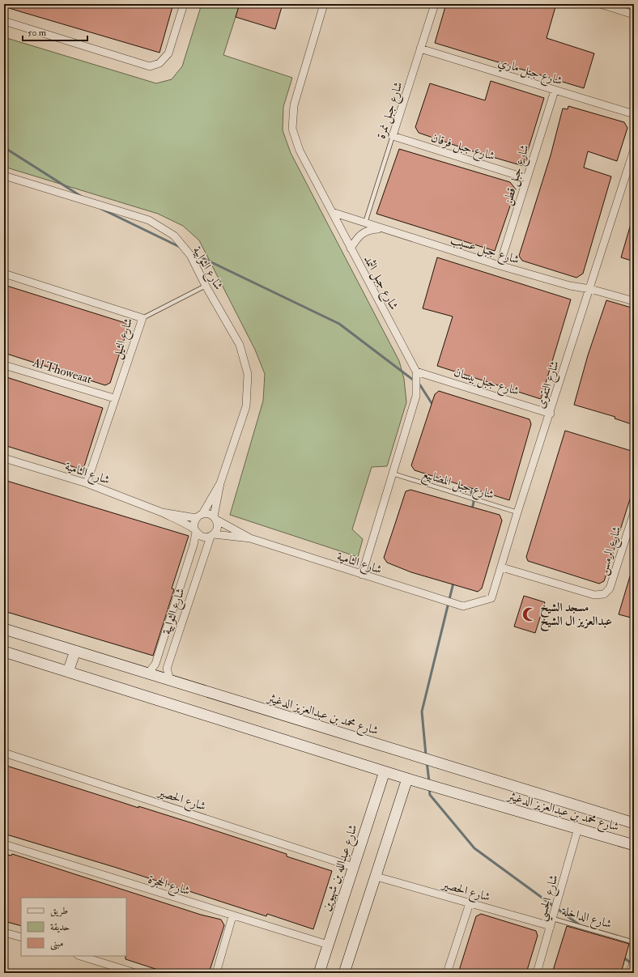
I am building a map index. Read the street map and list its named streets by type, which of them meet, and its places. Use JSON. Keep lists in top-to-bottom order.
{
  "streets": {
    "street": [
      "شارع جبل ماري",
      "شارع جبل نمرة",
      "شارع جبل فرقان",
      "شارع جبل قطن",
      "شارع جبل عسيب",
      "شارع الثوابية",
      "شارع جبل الثمد",
      "شارع الثيل",
      "Al Thoweaat",
      "شارع جبل بيسان",
      "شارع التقوى",
      "شارع الثامية",
      "شارع الرمس",
      "شارع محمد بن عبدالعزيز الدغيثر",
      "شارع الحصير",
      "شارع عبدالله بن شهيوين",
      "شارع الحجرة",
      "شارع الحسي"
    ],
    "lane": ["شارع جبل المضابيع", "شارع الداخلة"]
  },
  "crossings": [
    ["شارع جبل ماري", "شارع جبل نمرة"],
    ["شارع جبل ماري", "شارع جبل قطن"],
    ["شارع جبل نمرة", "شارع جبل فرقان"],
    ["شارع جبل نمرة", "شارع جبل عسيب"],
    ["شارع جبل فرقان", "شارع جبل قطن"],
    ["شارع جبل قطن", "شارع جبل عسيب"],
    ["شارع جبل عسيب", "شارع جبل الثمد"],
    ["شارع جبل عسيب", "شارع التقوى"],
    ["شارع الثوابية", "شارع محمد بن عبدالعزيز الدغيثر"],
    ["شارع جبل الثمد", "شارع جبل بيسان"],
    ["شارع جبل الثمد", "شارع الثامية"],
    ["شارع جبل الثمد", "شارع جبل المضابيع"],
    ["شارع الثيل", "Al Thoweaat"],
    ["شارع الثيل", "شارع الثامية"],
    ["شارع جبل بيسان", "شارع التقوى"],
    ["شارع التقوى", "شارع الثامية"],
    ["شارع التقوى", "شارع جبل المضابيع"],
    ["شارع التقوى", "شارع الرمس"],
    ["شارع محمد بن عبدالعزيز الدغيثر", "شارع عبدالله بن شهيوين"],
    ["شارع محمد بن عبدالعزيز الدغيثر", "شارع الحسي"],
    ["شارع الحصير", "شارع عبدالله بن شهيوين"],
    ["شارع الحصير", "شارع الحسي"],
    ["شارع عبدالله بن شهيوين", "شارع الحجرة"],
    ["شارع الحسي", "شارع الداخلة"]
  ],
  "places": {
    "mosque": ["مسجد الشيخ عبدالعزيز ال الشيخ"]
  },
  "legend": ["طريق", "حديقة", "مبنى"],
  "scale_bar": "50 m"
}
